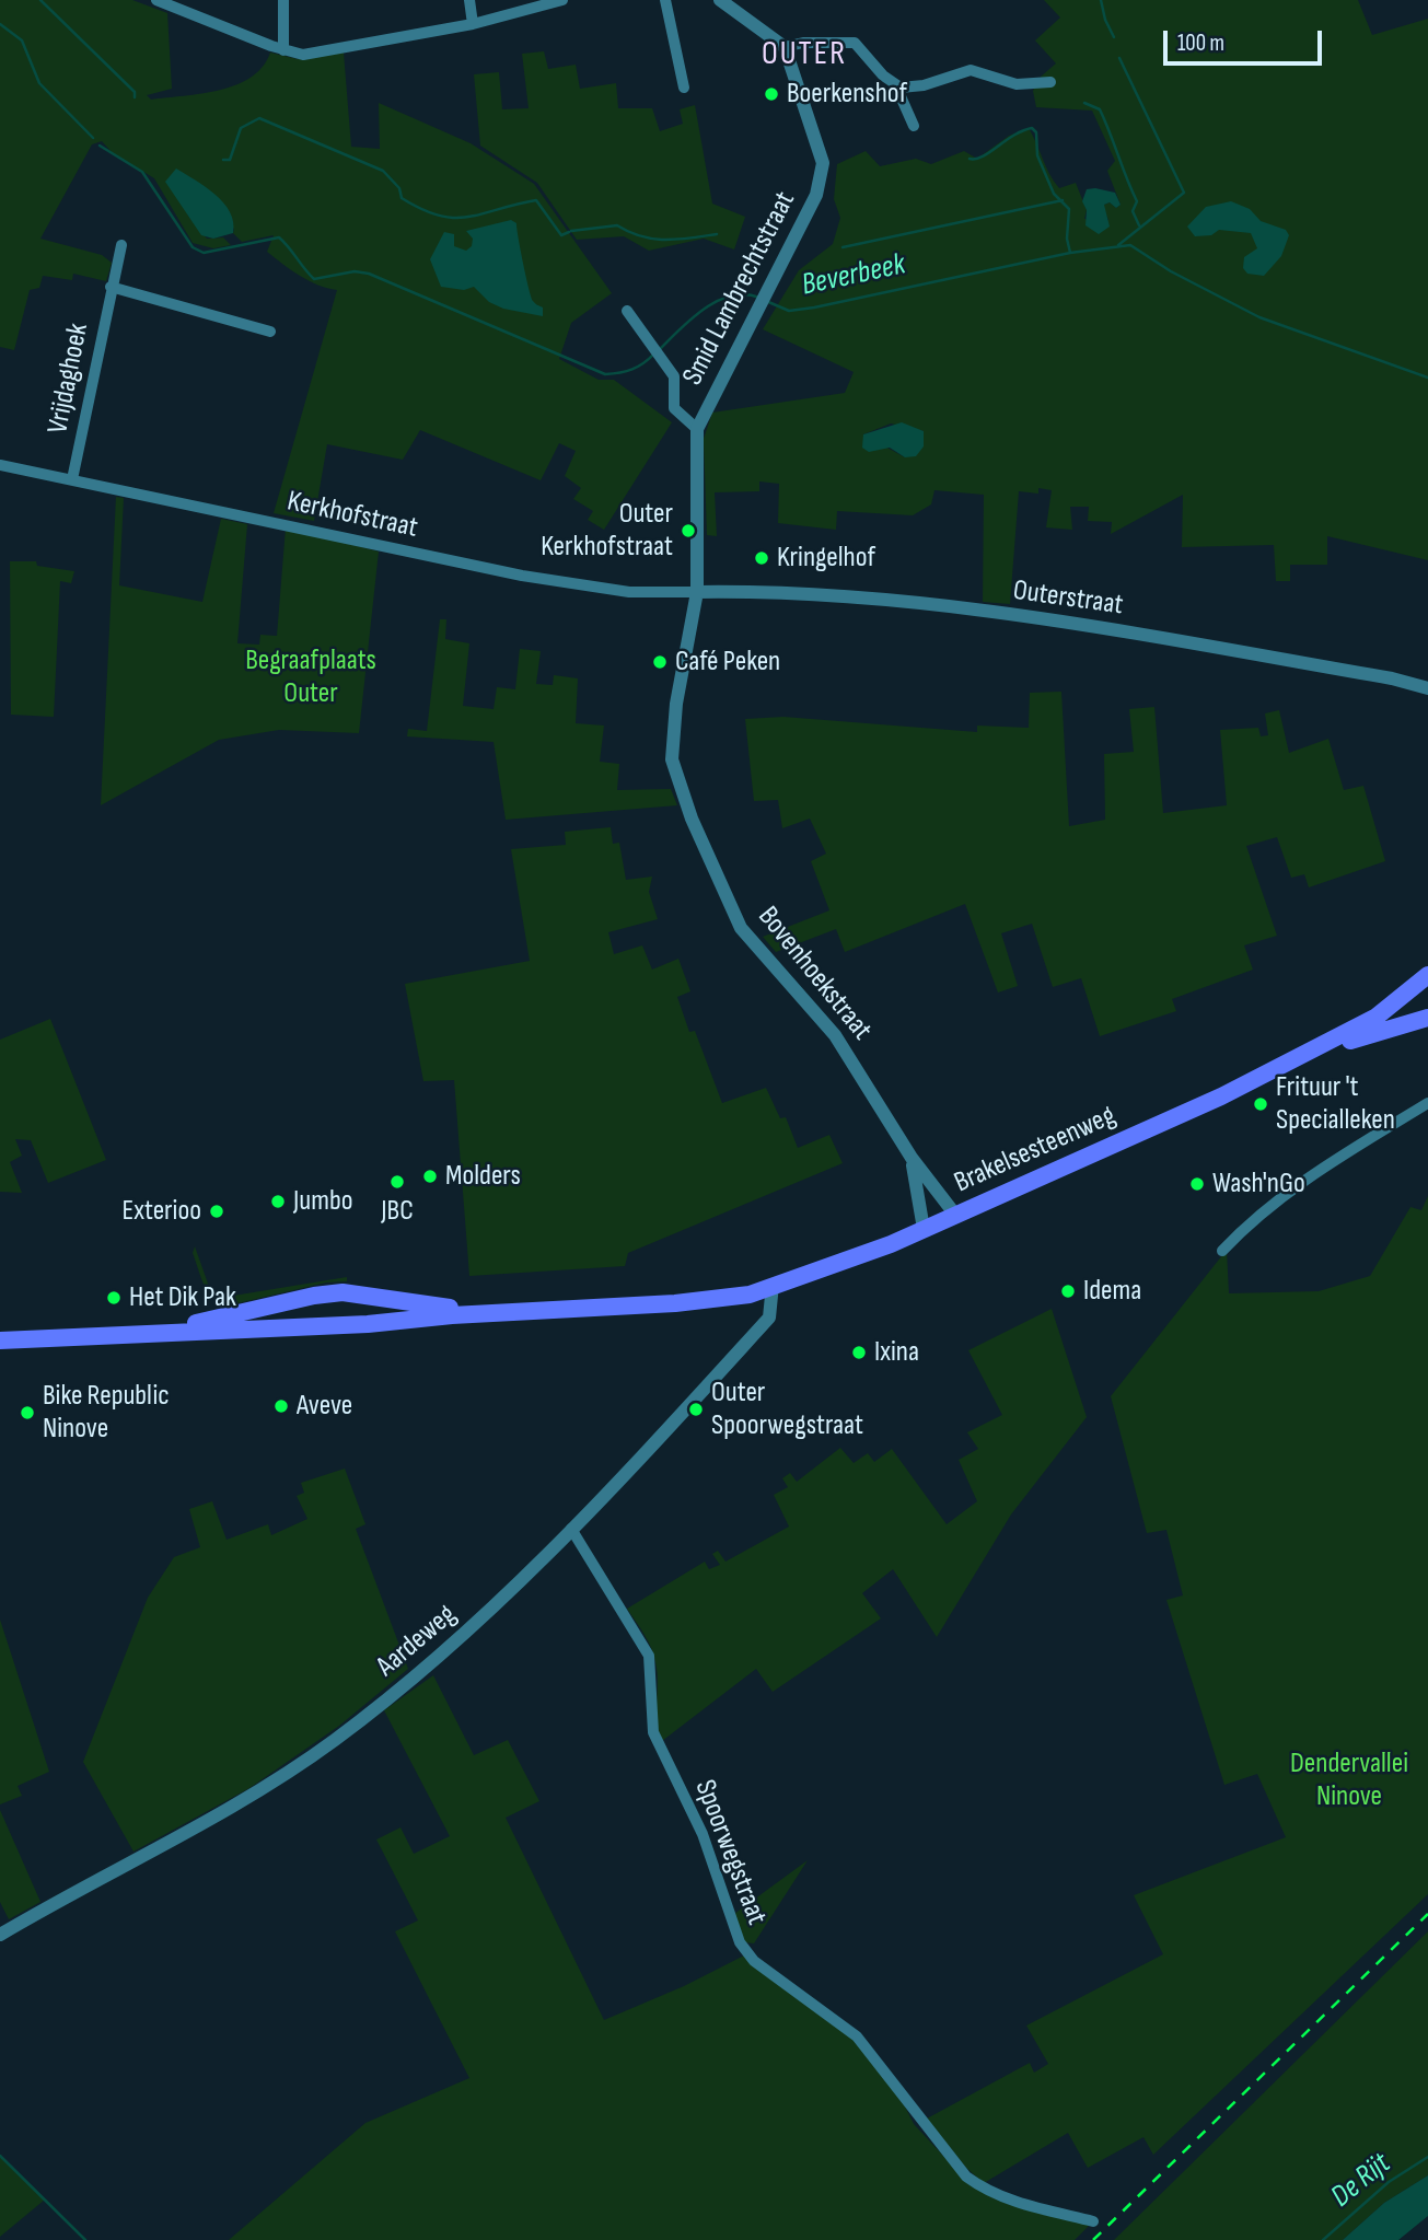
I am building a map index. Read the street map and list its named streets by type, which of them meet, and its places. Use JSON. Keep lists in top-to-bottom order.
{
  "streets": {
    "main road": ["Brakelsesteenweg"],
    "street": [
      "Smid Lambrechtstraat",
      "Vrijdaghoek",
      "Kerkhofstraat",
      "Outerstraat",
      "Bovenhoekstraat",
      "Aardeweg",
      "Spoorwegstraat"
    ]
  },
  "crossings": [
    ["Smid Lambrechtstraat", "Kerkhofstraat"],
    ["Smid Lambrechtstraat", "Outerstraat"],
    ["Smid Lambrechtstraat", "Bovenhoekstraat"],
    ["Vrijdaghoek", "Kerkhofstraat"],
    ["Kerkhofstraat", "Outerstraat"],
    ["Kerkhofstraat", "Bovenhoekstraat"],
    ["Outerstraat", "Bovenhoekstraat"],
    ["Bovenhoekstraat", "Brakelsesteenweg"],
    ["Brakelsesteenweg", "Aardeweg"],
    ["Aardeweg", "Spoorwegstraat"]
  ],
  "districts": ["OUTER"],
  "water": ["Beverbeek", "De Rijt"],
  "parks": ["Begraafplaats Outer", "Dendervallei Ninove"],
  "places": [
    "Boerkenshof",
    "Outer Kerkhofstraat",
    "Kringelhof",
    "Café Peken",
    "Frituur 't Specialleken",
    "Molders",
    "JBC",
    "Wash'nGo",
    "Jumbo",
    "Exterioo",
    "Idema",
    "Het Dik Pak",
    "Ixina",
    "Aveve",
    "Outer Spoorwegstraat",
    "Bike Republic Ninove"
  ],
  "scale_bar": "100 m"
}
